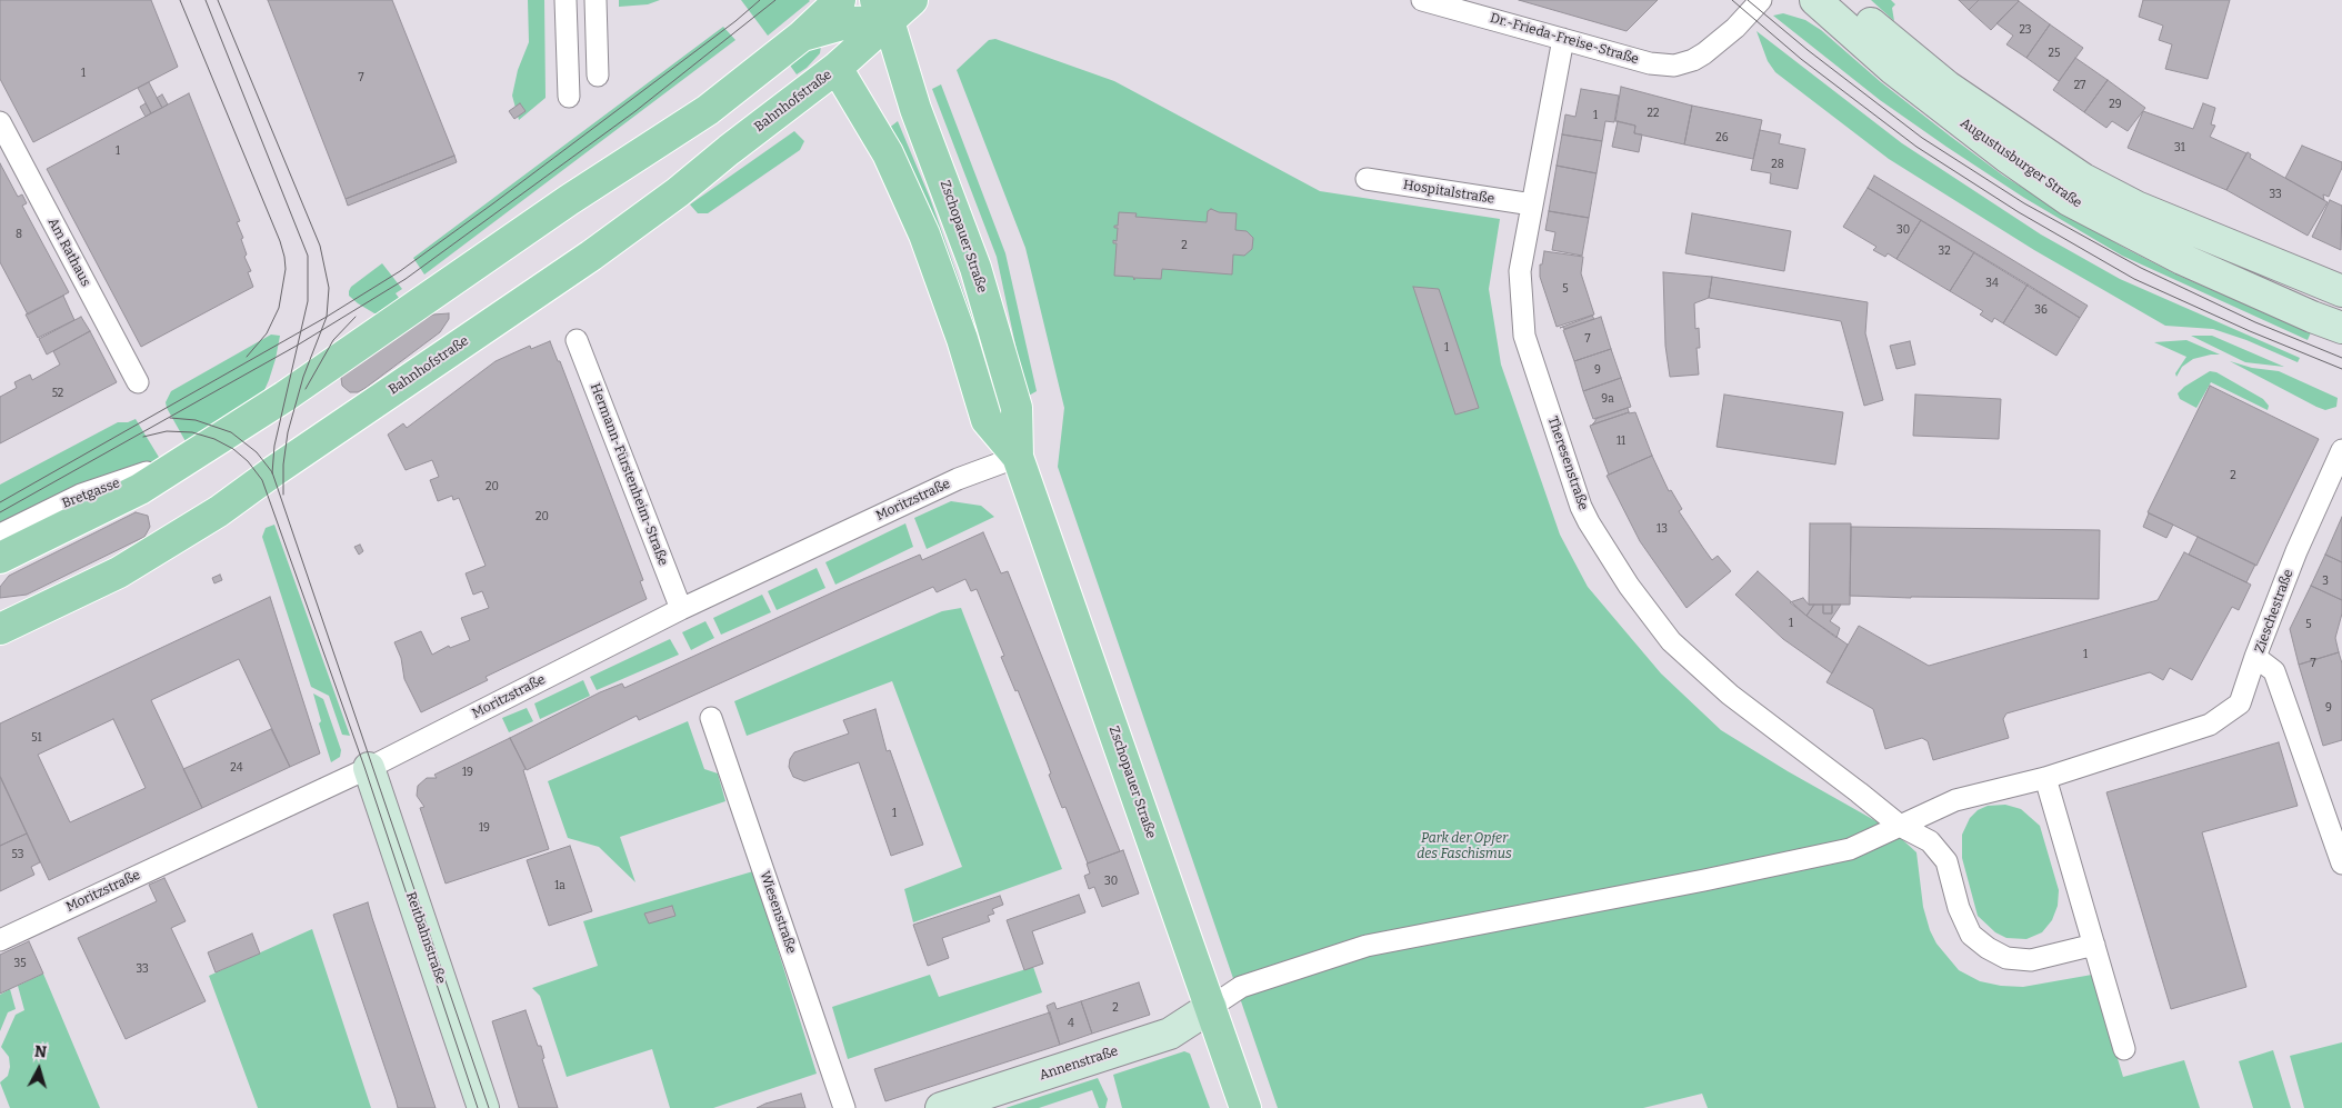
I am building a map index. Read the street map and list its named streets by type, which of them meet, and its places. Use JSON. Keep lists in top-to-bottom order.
{
  "streets": {
    "main road": [
      "Bahnhofstraße",
      "Augustusburger Straße",
      "Zschopauer Straße",
      "Reitbahnstraße",
      "Annenstraße"
    ],
    "street": [
      "Dr.-Frieda-Freise-Straße",
      "Hospitalstraße",
      "Am Rathaus",
      "Theresenstraße",
      "Hermann-Fürstenheim-Straße",
      "Bretgasse",
      "Moritzstraße",
      "Zieschestraße",
      "Wiesenstraße"
    ]
  },
  "crossings": [
    ["Dr.-Frieda-Freise-Straße", "Theresenstraße"],
    ["Bahnhofstraße", "Zschopauer Straße"],
    ["Hospitalstraße", "Theresenstraße"],
    ["Zschopauer Straße", "Moritzstraße"],
    ["Zschopauer Straße", "Annenstraße"],
    ["Hermann-Fürstenheim-Straße", "Moritzstraße"],
    ["Moritzstraße", "Reitbahnstraße"]
  ],
  "parks": ["Park der Opfer des Faschismus"],
  "house_numbers": [
    "23",
    "25",
    "1",
    "7",
    "27",
    "29",
    "22",
    "1",
    "26",
    "31",
    "1",
    "28",
    "33",
    "30",
    "8",
    "2",
    "32",
    "34",
    "5",
    "36",
    "7",
    "1",
    "9",
    "52",
    "9a",
    "11",
    "2",
    "20",
    "20",
    "13",
    "3",
    "1",
    "5",
    "1",
    "7",
    "9",
    "51",
    "24",
    "19",
    "1",
    "19",
    "53",
    "30",
    "1a",
    "35",
    "33",
    "2",
    "4"
  ],
  "north": "top"
}
